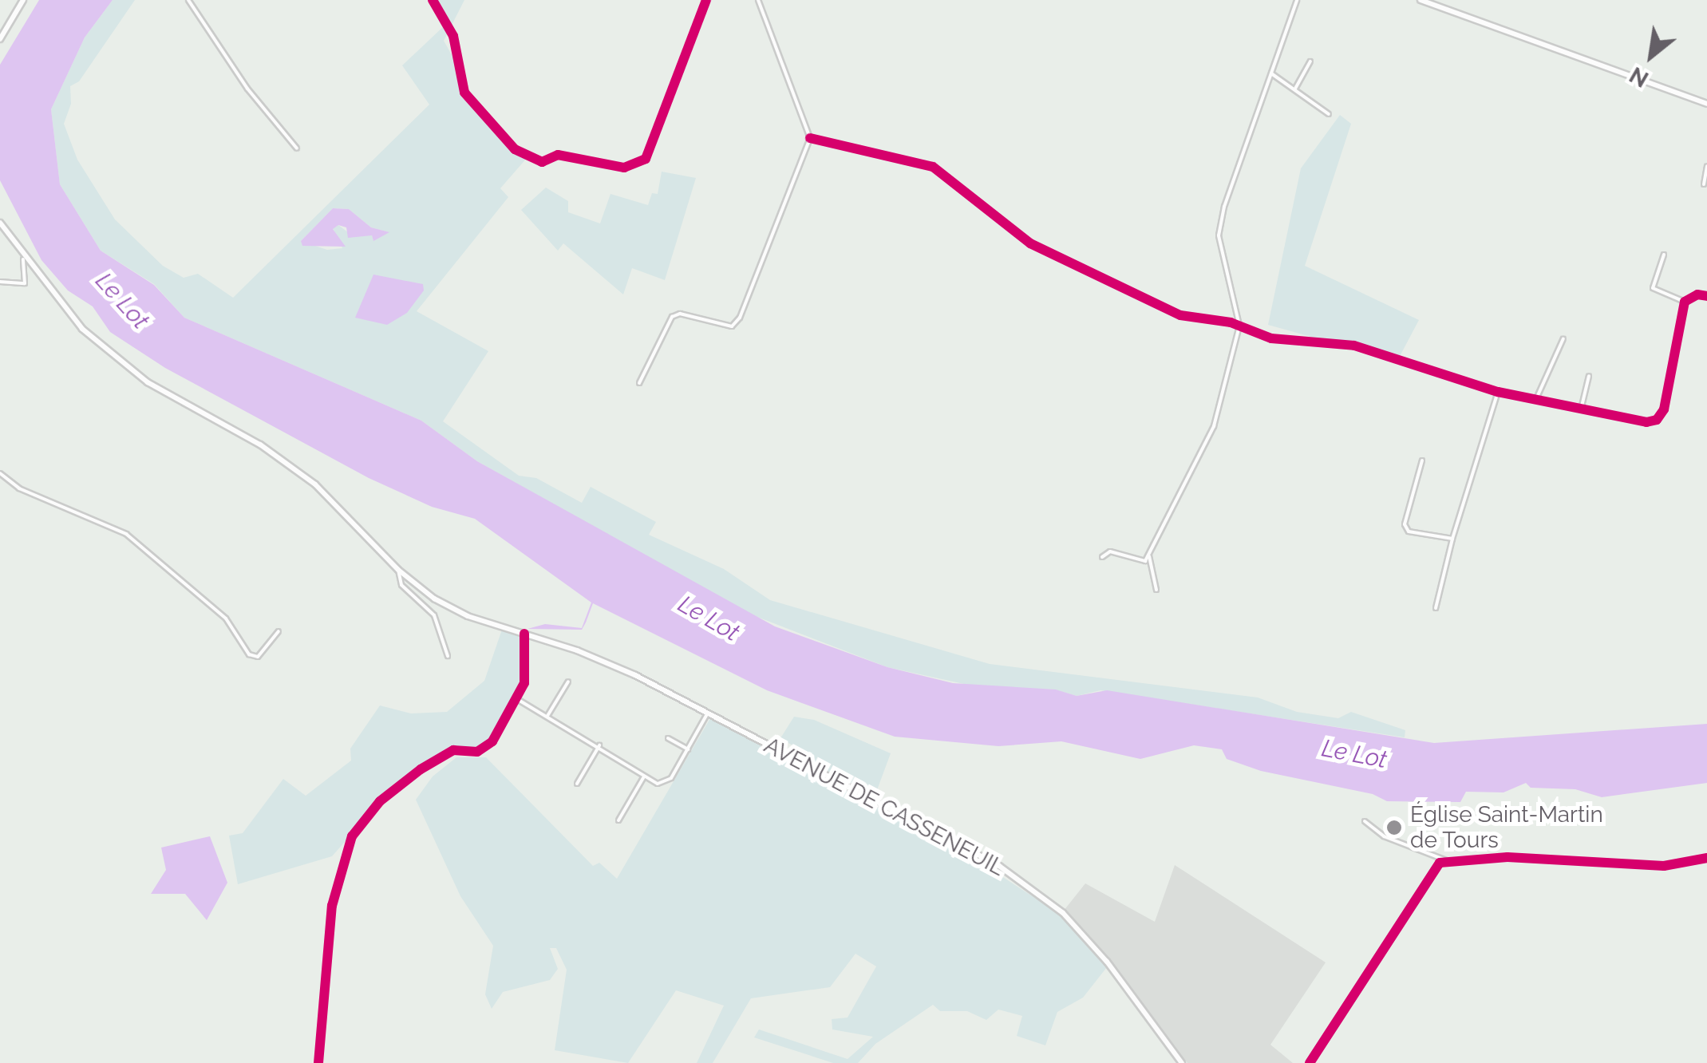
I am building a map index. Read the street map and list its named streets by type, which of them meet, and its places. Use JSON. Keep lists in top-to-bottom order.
{
  "streets": {
    "main road": ["AVENUE DE CASSENEUIL"]
  },
  "water": ["Le Lot"],
  "places": ["Église Saint-Martin de Tours"],
  "north": "bottom left"
}
